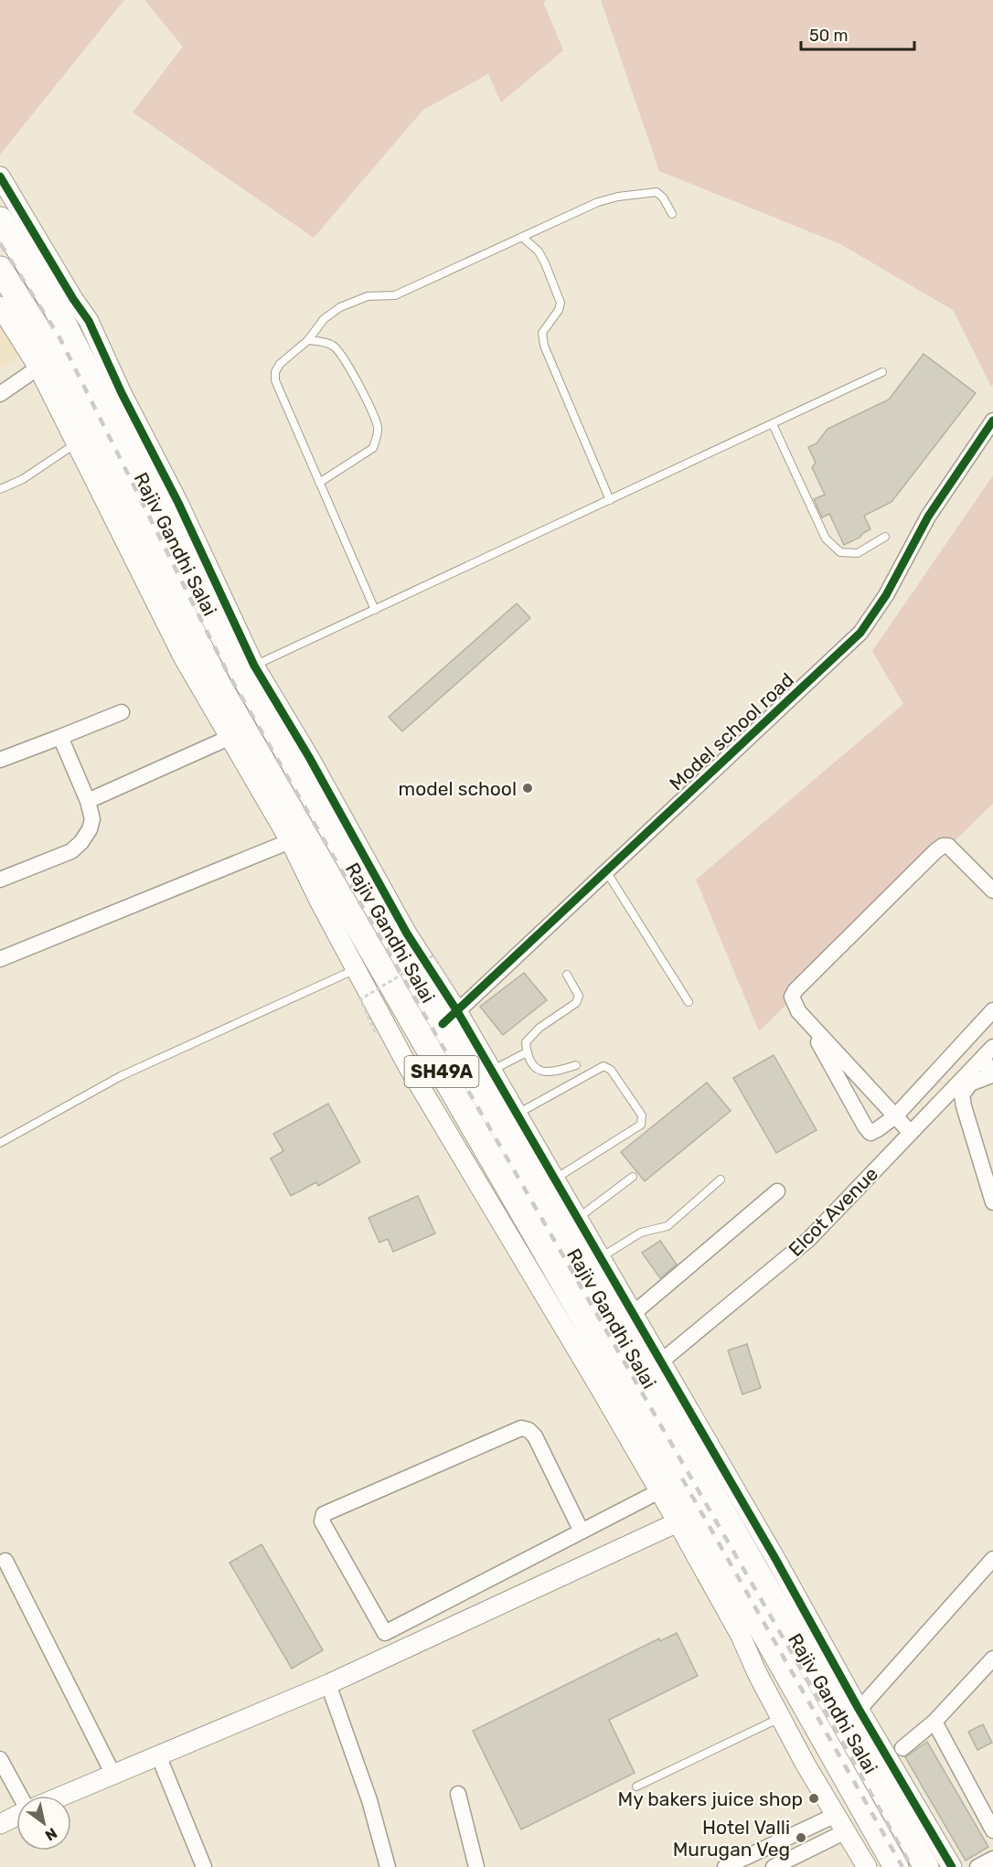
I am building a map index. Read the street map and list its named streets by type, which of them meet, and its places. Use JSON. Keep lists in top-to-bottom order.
{
  "streets": {
    "main road": ["Rajiv Gandhi Salai", "SH49A"],
    "street": ["Model school road", "Elcot Avenue"]
  },
  "crossings": [
    ["Rajiv Gandhi Salai", "Model school road"]
  ],
  "places": ["model school", "My bakers juice shop", "Hotel Valli Murugan Veg"],
  "scale_bar": "50 m",
  "north": "bottom right"
}
